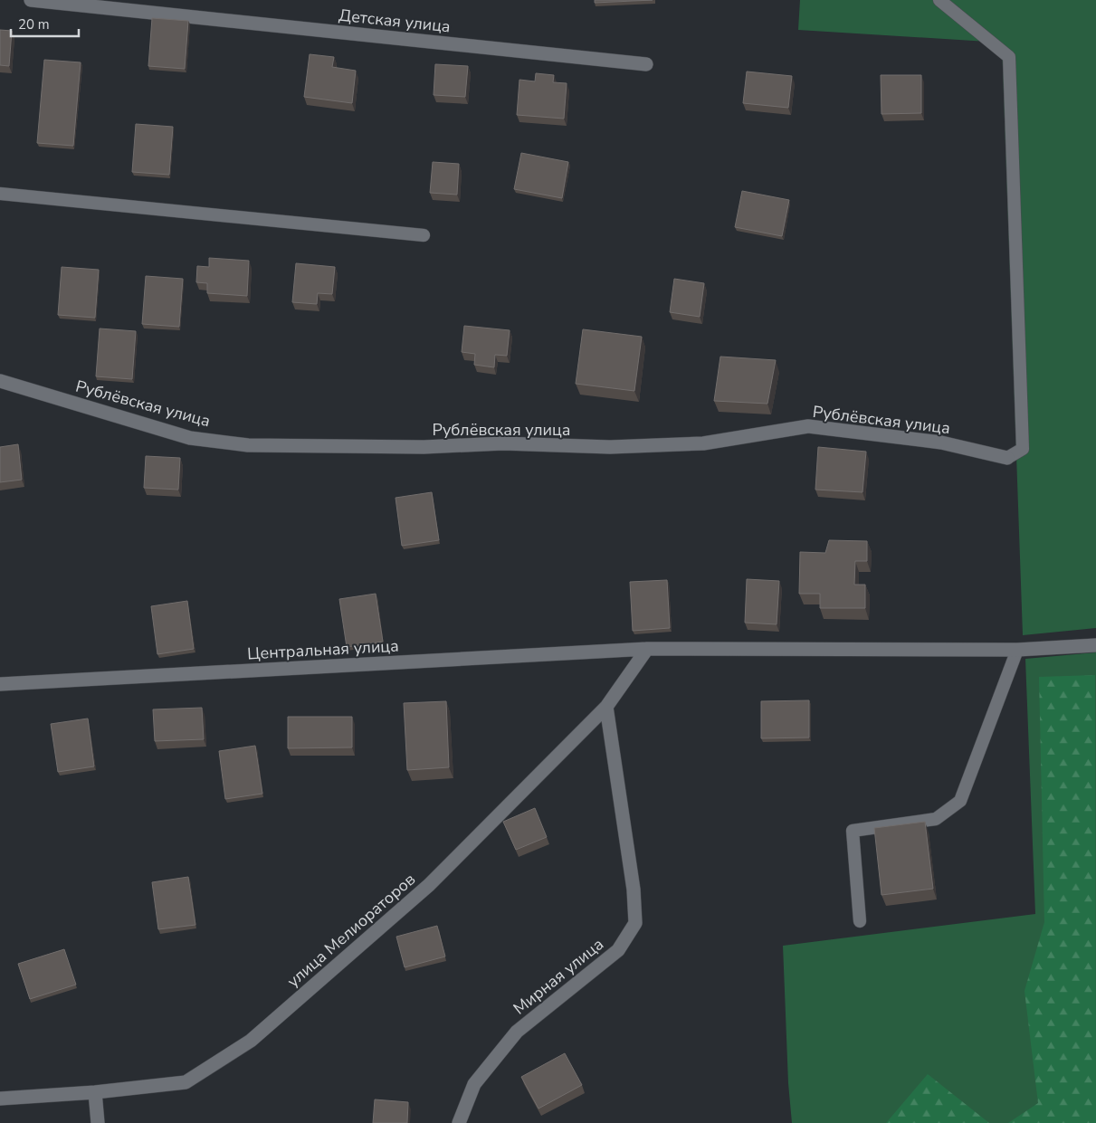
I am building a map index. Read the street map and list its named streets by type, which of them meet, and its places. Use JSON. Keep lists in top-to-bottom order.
{
  "streets": {
    "street": [
      "Детская улица",
      "Рублёвская улица",
      "Центральная улица",
      "улица Мелиораторов",
      "Мирная улица"
    ]
  },
  "crossings": [
    ["Центральная улица", "улица Мелиораторов"],
    ["улица Мелиораторов", "Мирная улица"]
  ],
  "scale_bar": "20 m"
}
